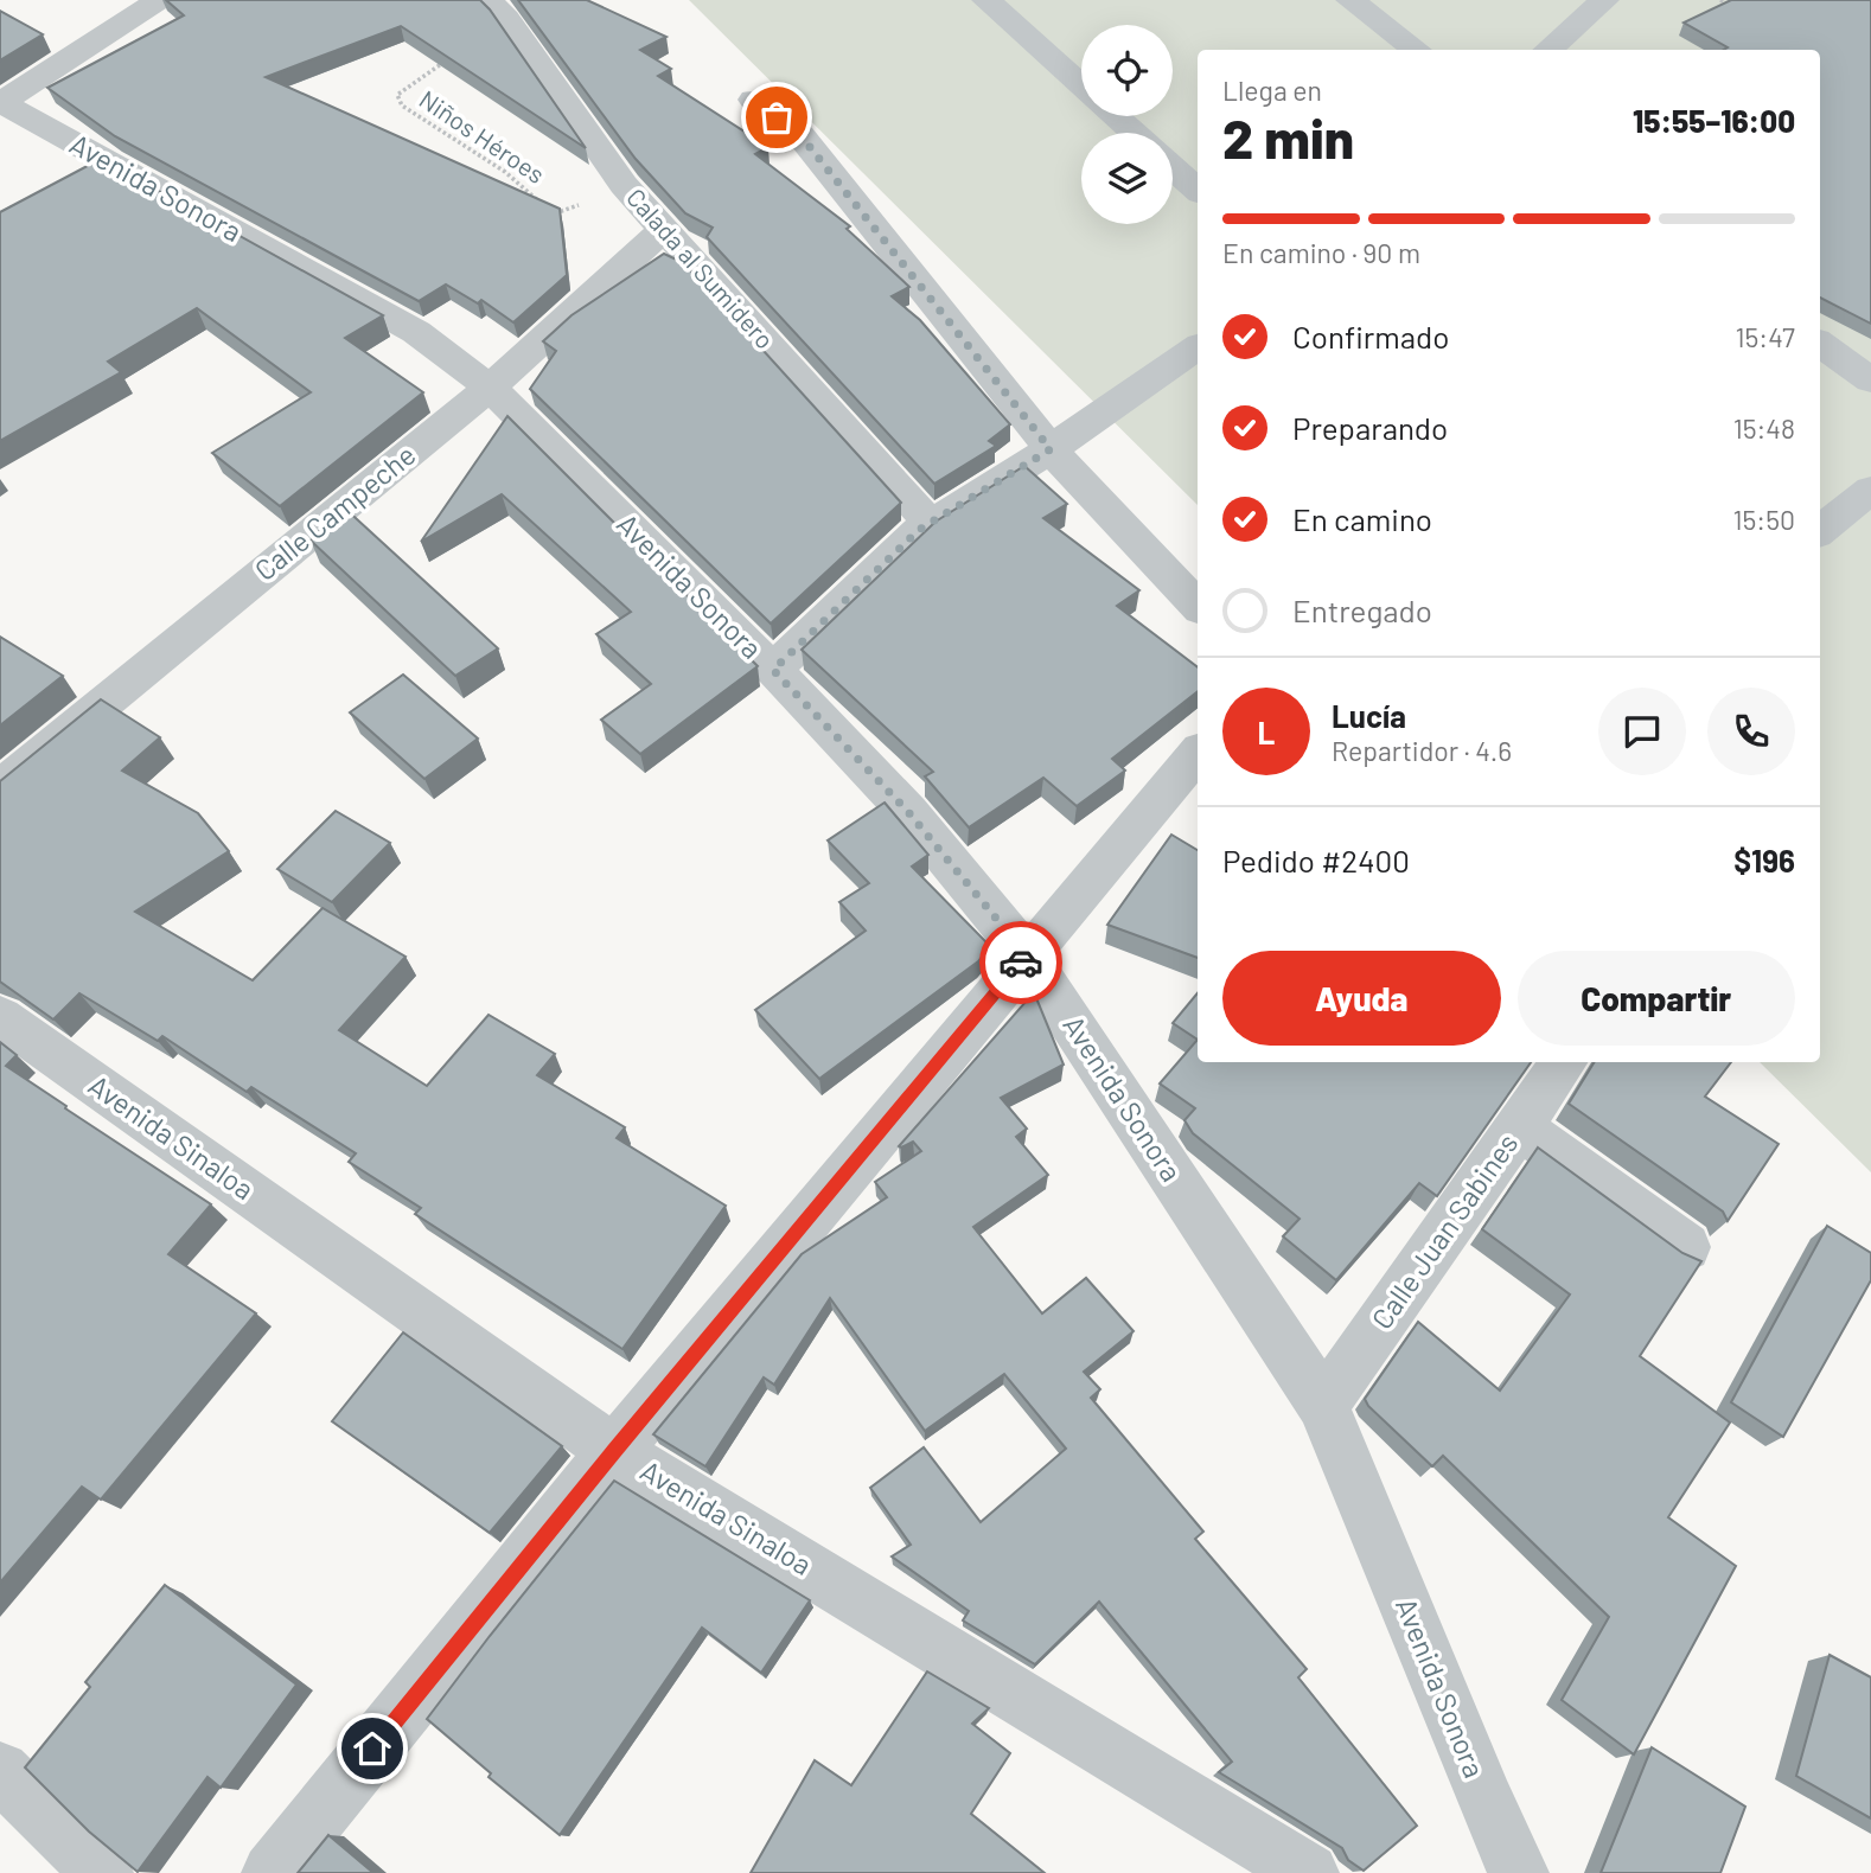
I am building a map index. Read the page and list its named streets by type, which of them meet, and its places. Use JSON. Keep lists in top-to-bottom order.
{
  "streets": {
    "street": [
      "Avenida Sonora",
      "Calada al Sumidero",
      "Calle Campeche",
      "Avenida Sinaloa",
      "Calle Juan Sabines"
    ],
    "path": ["Niños Héroes"]
  },
  "crossings": [
    ["Niños Héroes", "Calada al Sumidero"],
    ["Avenida Sonora", "Calle Campeche"],
    ["Avenida Sonora", "Calle Juan Sabines"],
    ["Calada al Sumidero", "Calle Campeche"]
  ],
  "page": {
    "heading": ["2 min", "Llega en", "15:55–16:00"],
    "panel": [
      "Lucía",
      "Repartidor · 4.6",
      "Pedido #2400",
      "$196"
    ],
    "bar": "En camino · 90 m",
    "list": [
      ["Confirmado", "15:47"],
      ["Preparando", "15:48"],
      ["En camino", "15:50"],
      "Entregado"
    ],
    "round": "L",
    "buttons": ["Ayuda", "Compartir"]
  }
}
